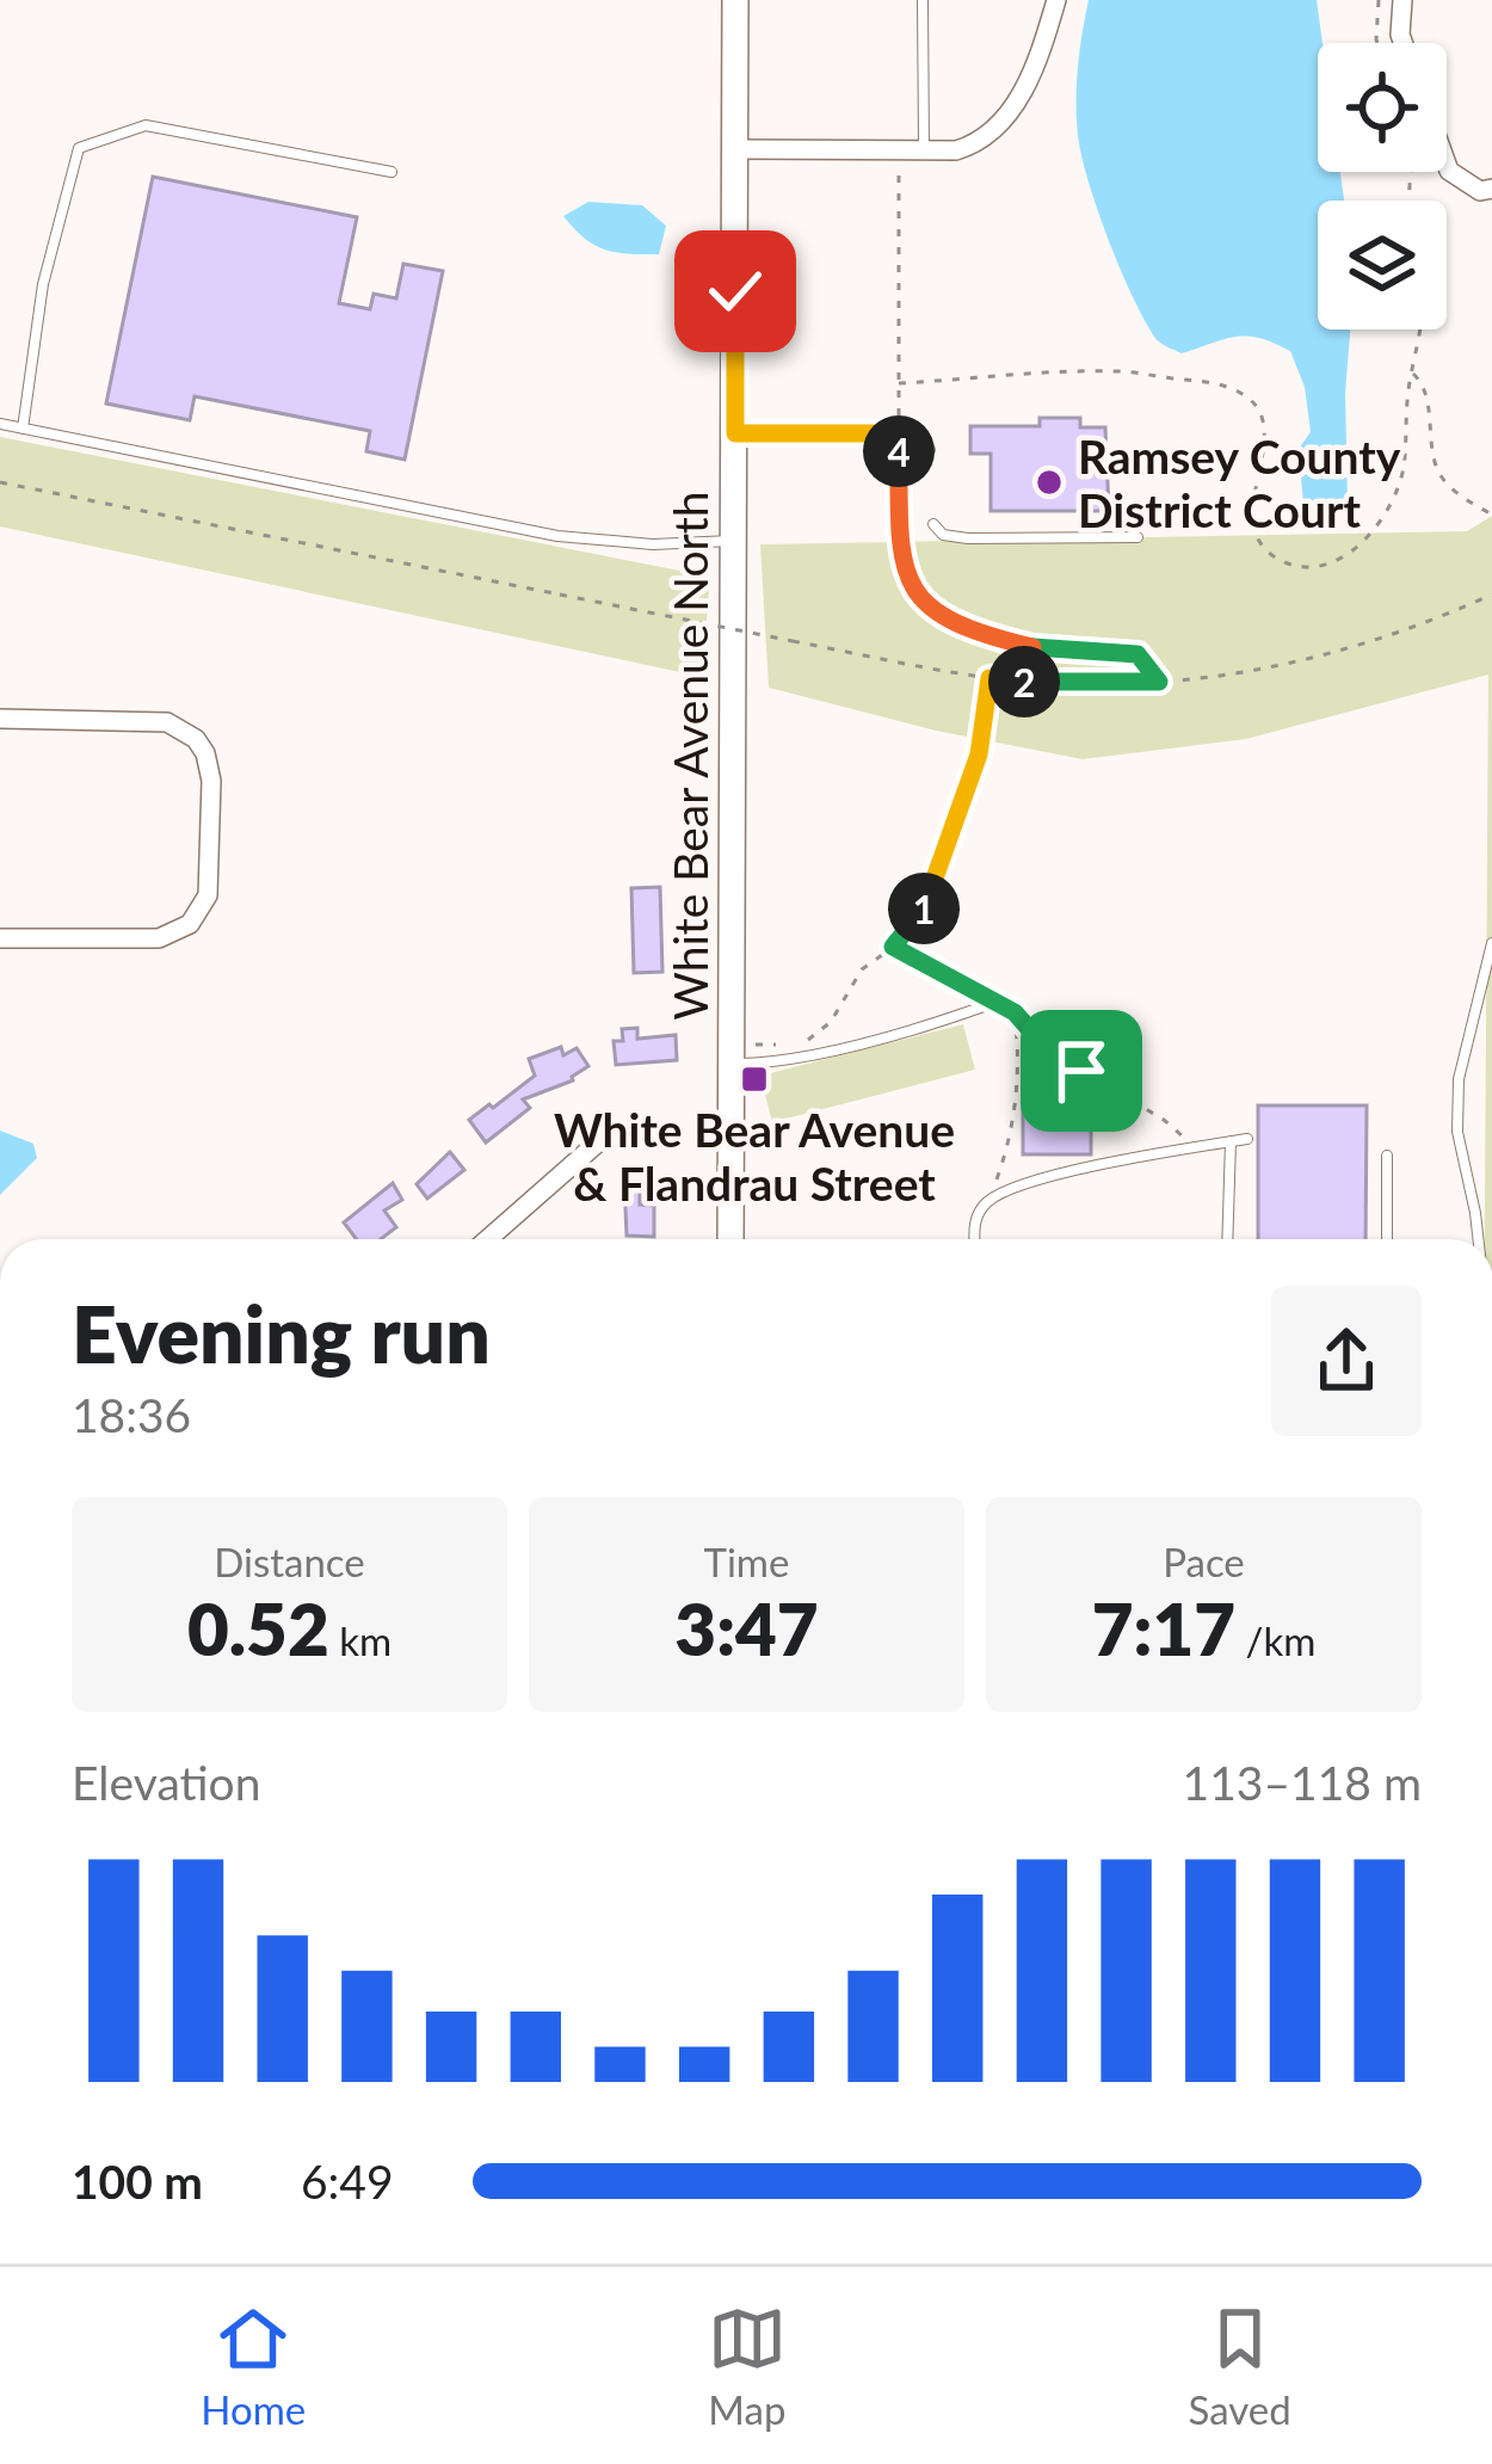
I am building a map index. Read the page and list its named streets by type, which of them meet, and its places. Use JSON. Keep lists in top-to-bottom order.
{
  "streets": {
    "main road": ["White Bear Avenue North"]
  },
  "places": {
    "other": ["Ramsey County District Court"],
    "transit": ["White Bear Avenue & Flandrau Street"]
  },
  "page": {
    "pins": ["4", "2", "1"],
    "heading": ["Evening run", "18:36"],
    "stats": [
      ["Distance", "0.52 km"],
      ["Time", "3:47"],
      ["Pace", "7:17 /km"]
    ],
    "chart": ["Elevation", "113–118 m"],
    "list": [
      {
        "name": "100 m",
        "note": "6:49"
      }
    ],
    "tabs": ["Home", "Map", "Saved"]
  }
}
